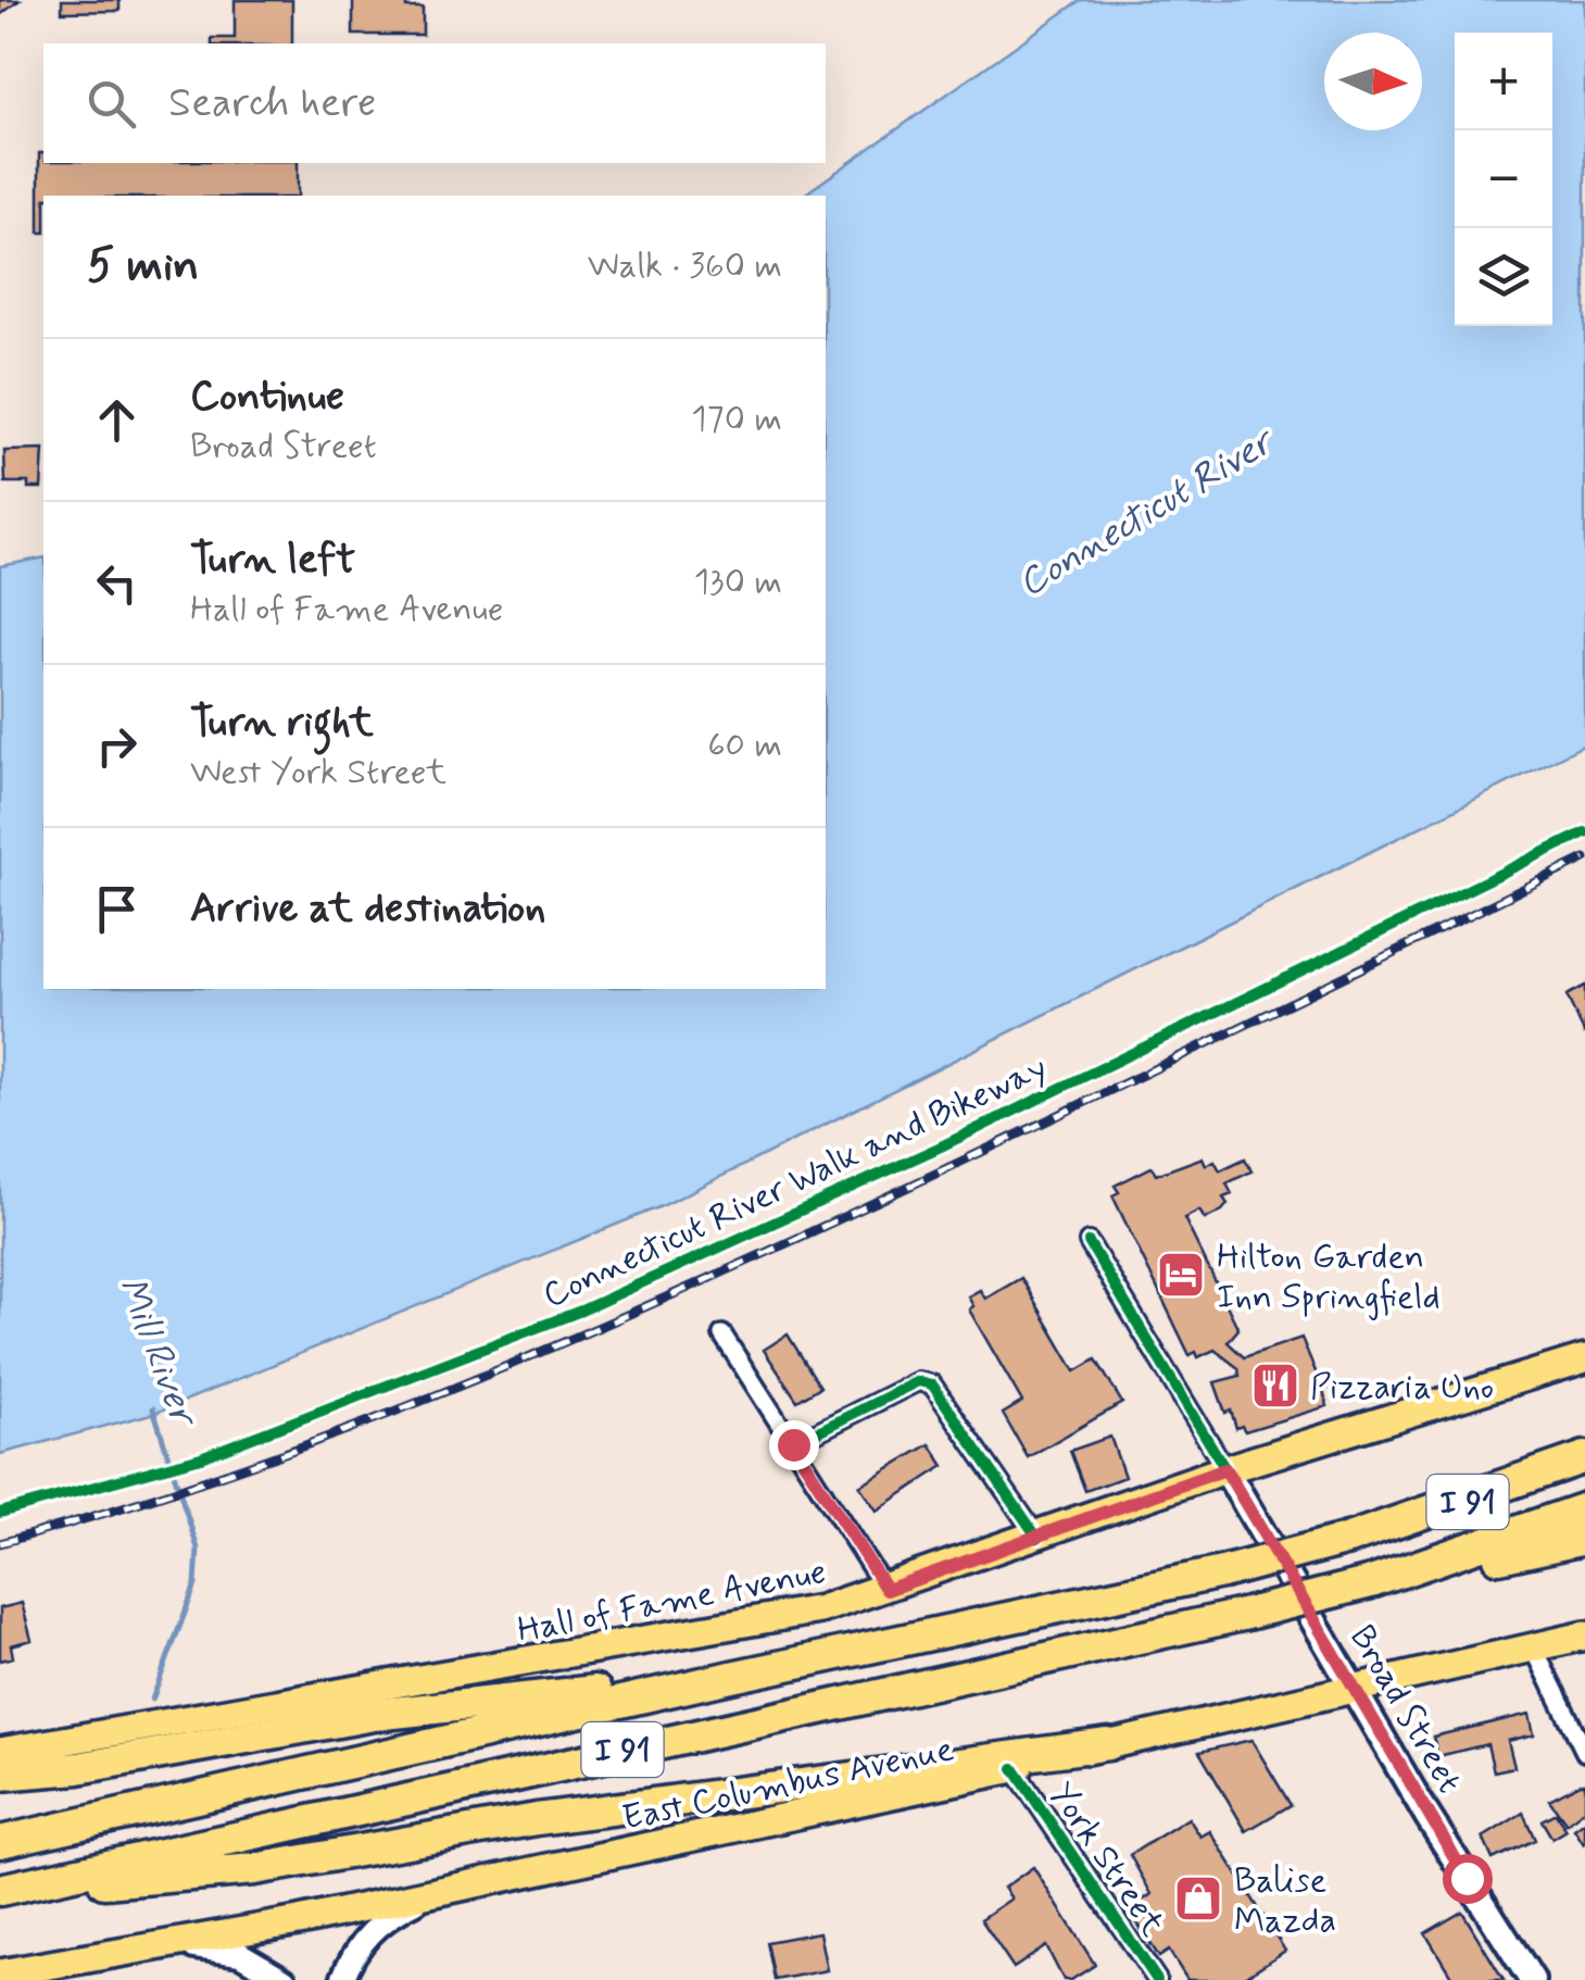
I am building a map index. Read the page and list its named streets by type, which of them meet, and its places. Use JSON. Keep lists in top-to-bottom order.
{
  "streets": {
    "highway": ["I 91"],
    "main road": ["Hall of Fame Avenue", "Broad Street", "East Columbus Avenue"],
    "street": ["York Street"],
    "cycle path": ["Connecticut River Walk and Bikeway"]
  },
  "crossings": [
    ["Hall of Fame Avenue", "Broad Street"],
    ["Broad Street", "East Columbus Avenue"],
    ["East Columbus Avenue", "York Street"]
  ],
  "water": ["Connecticut River", "Mill River"],
  "places": {
    "hotel": ["Hilton Garden Inn Springfield"],
    "restaurant": ["Pizzaria Uno"],
    "shop": ["Balise Mazda"]
  },
  "north": "right",
  "page": {
    "map_buttons": ["+", "−"],
    "search": "Search here",
    "heading": ["5 min", "Walk · 360 m"],
    "list": [
      ["Continue", "Broad Street", "170 m"],
      ["Turn left", "Hall of Fame Avenue", "130 m"],
      ["Turn right", "West York Street", "60 m"],
      "Arrive at destination"
    ]
  }
}
